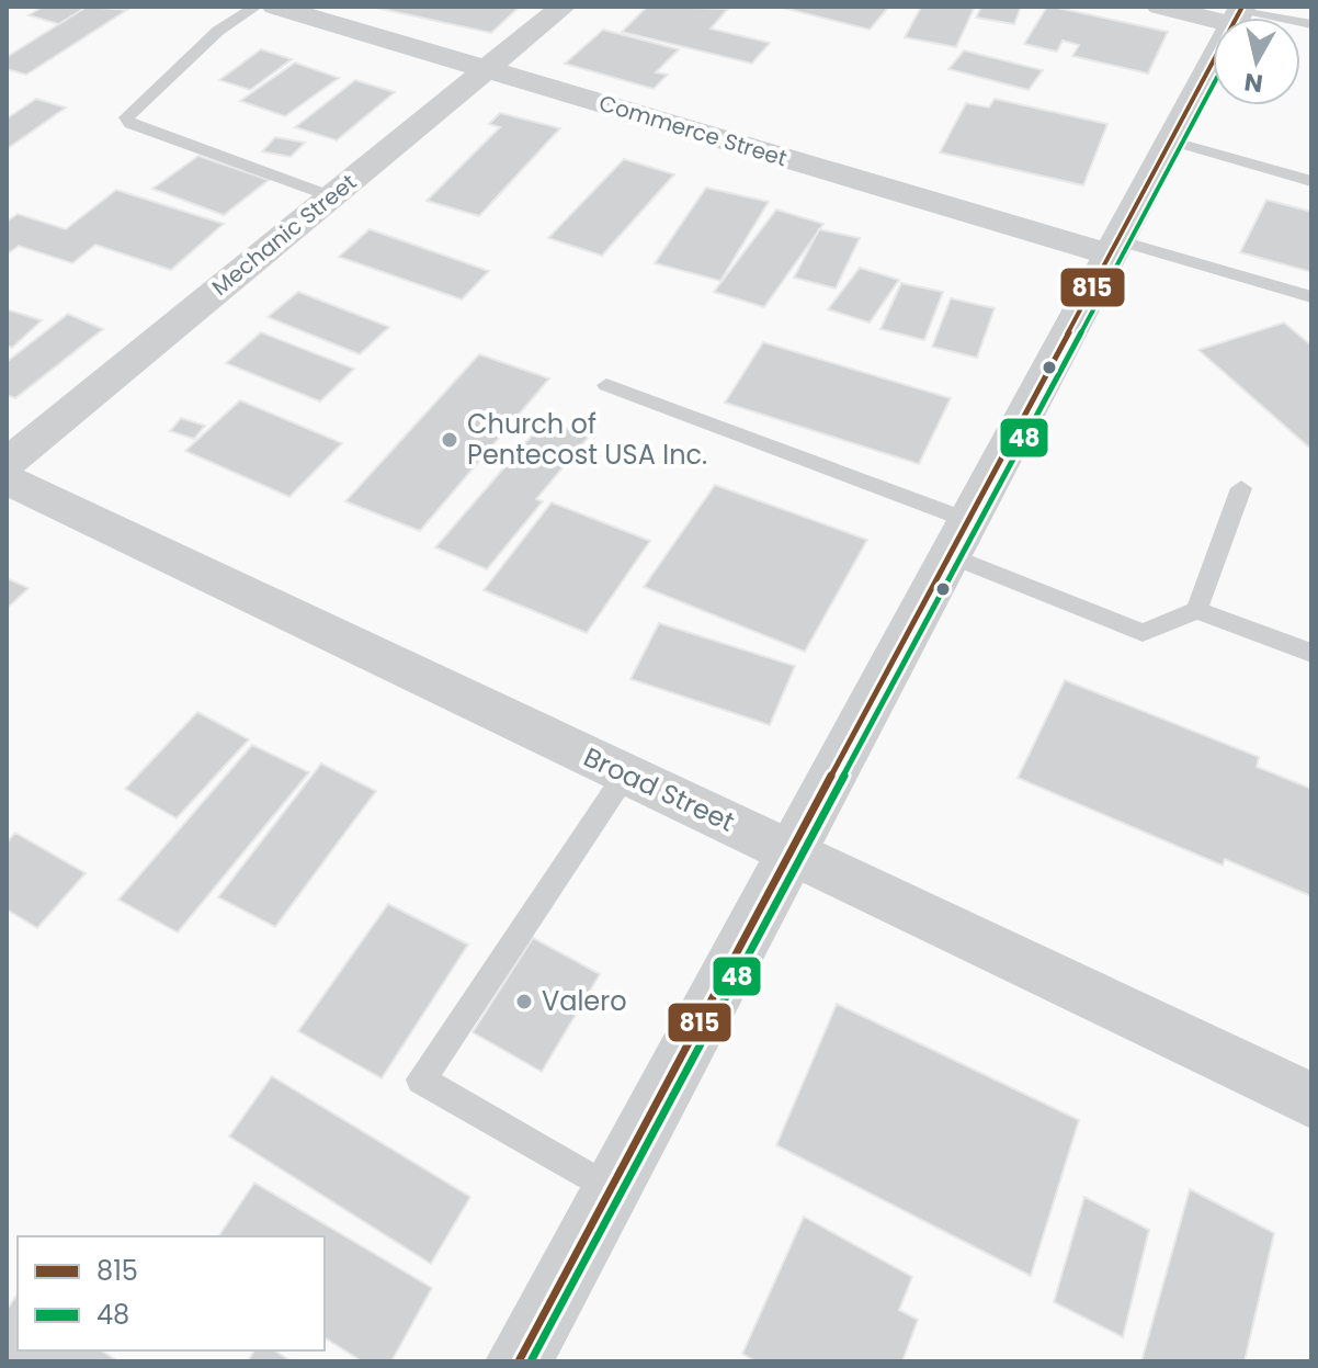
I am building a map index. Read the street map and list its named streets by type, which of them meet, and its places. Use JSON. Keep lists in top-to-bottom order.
{
  "streets": {
    "street": ["Commerce Street", "Mechanic Street", "Broad Street"]
  },
  "crossings": [
    ["Commerce Street", "Mechanic Street"]
  ],
  "places": ["Church of Pentecost USA Inc.", "Valero"],
  "lines": ["transit line 815", "transit line 48"],
  "legend": ["815", "48"],
  "north": "bottom"
}
